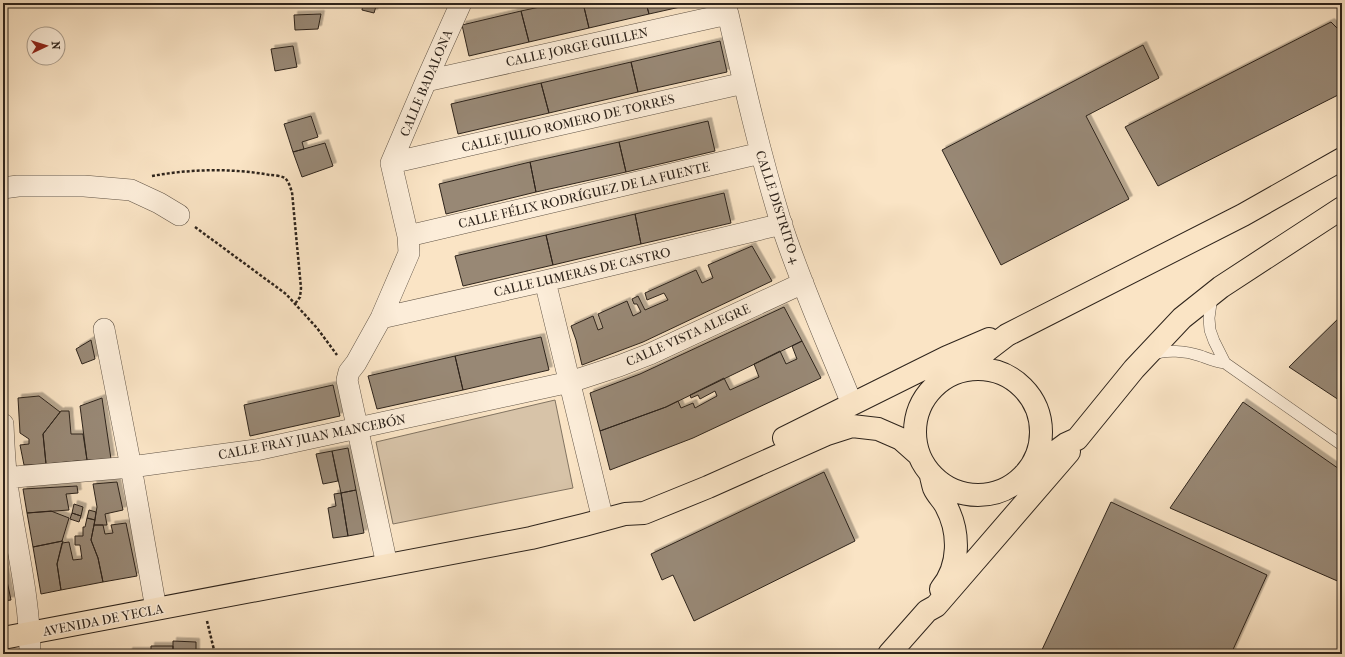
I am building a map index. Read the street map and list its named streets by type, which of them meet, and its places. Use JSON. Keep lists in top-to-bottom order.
{
  "streets": {
    "main road": ["AVENIDA DE YECLA"],
    "street": [
      "CALLE JORGE GUILLEN",
      "CALLE BADALONA",
      "CALLE JULIO ROMERO DE TORRES",
      "CALLE FÉLIX RODRÍGUEZ DE LA FUENTE",
      "CALLE DISTRITO 4",
      "CALLE LUMERAS DE CASTRO",
      "CALLE VISTA ALEGRE",
      "CALLE FRAY JUAN MANCEBÓN"
    ]
  },
  "crossings": [
    ["CALLE JORGE GUILLEN", "CALLE BADALONA"],
    ["CALLE JORGE GUILLEN", "CALLE DISTRITO 4"],
    ["CALLE BADALONA", "CALLE JULIO ROMERO DE TORRES"],
    ["CALLE JULIO ROMERO DE TORRES", "CALLE DISTRITO 4"],
    ["CALLE FÉLIX RODRÍGUEZ DE LA FUENTE", "CALLE DISTRITO 4"],
    ["CALLE DISTRITO 4", "CALLE LUMERAS DE CASTRO"],
    ["CALLE DISTRITO 4", "CALLE VISTA ALEGRE"],
    ["CALLE VISTA ALEGRE", "CALLE FRAY JUAN MANCEBÓN"]
  ],
  "north": "right"
}
